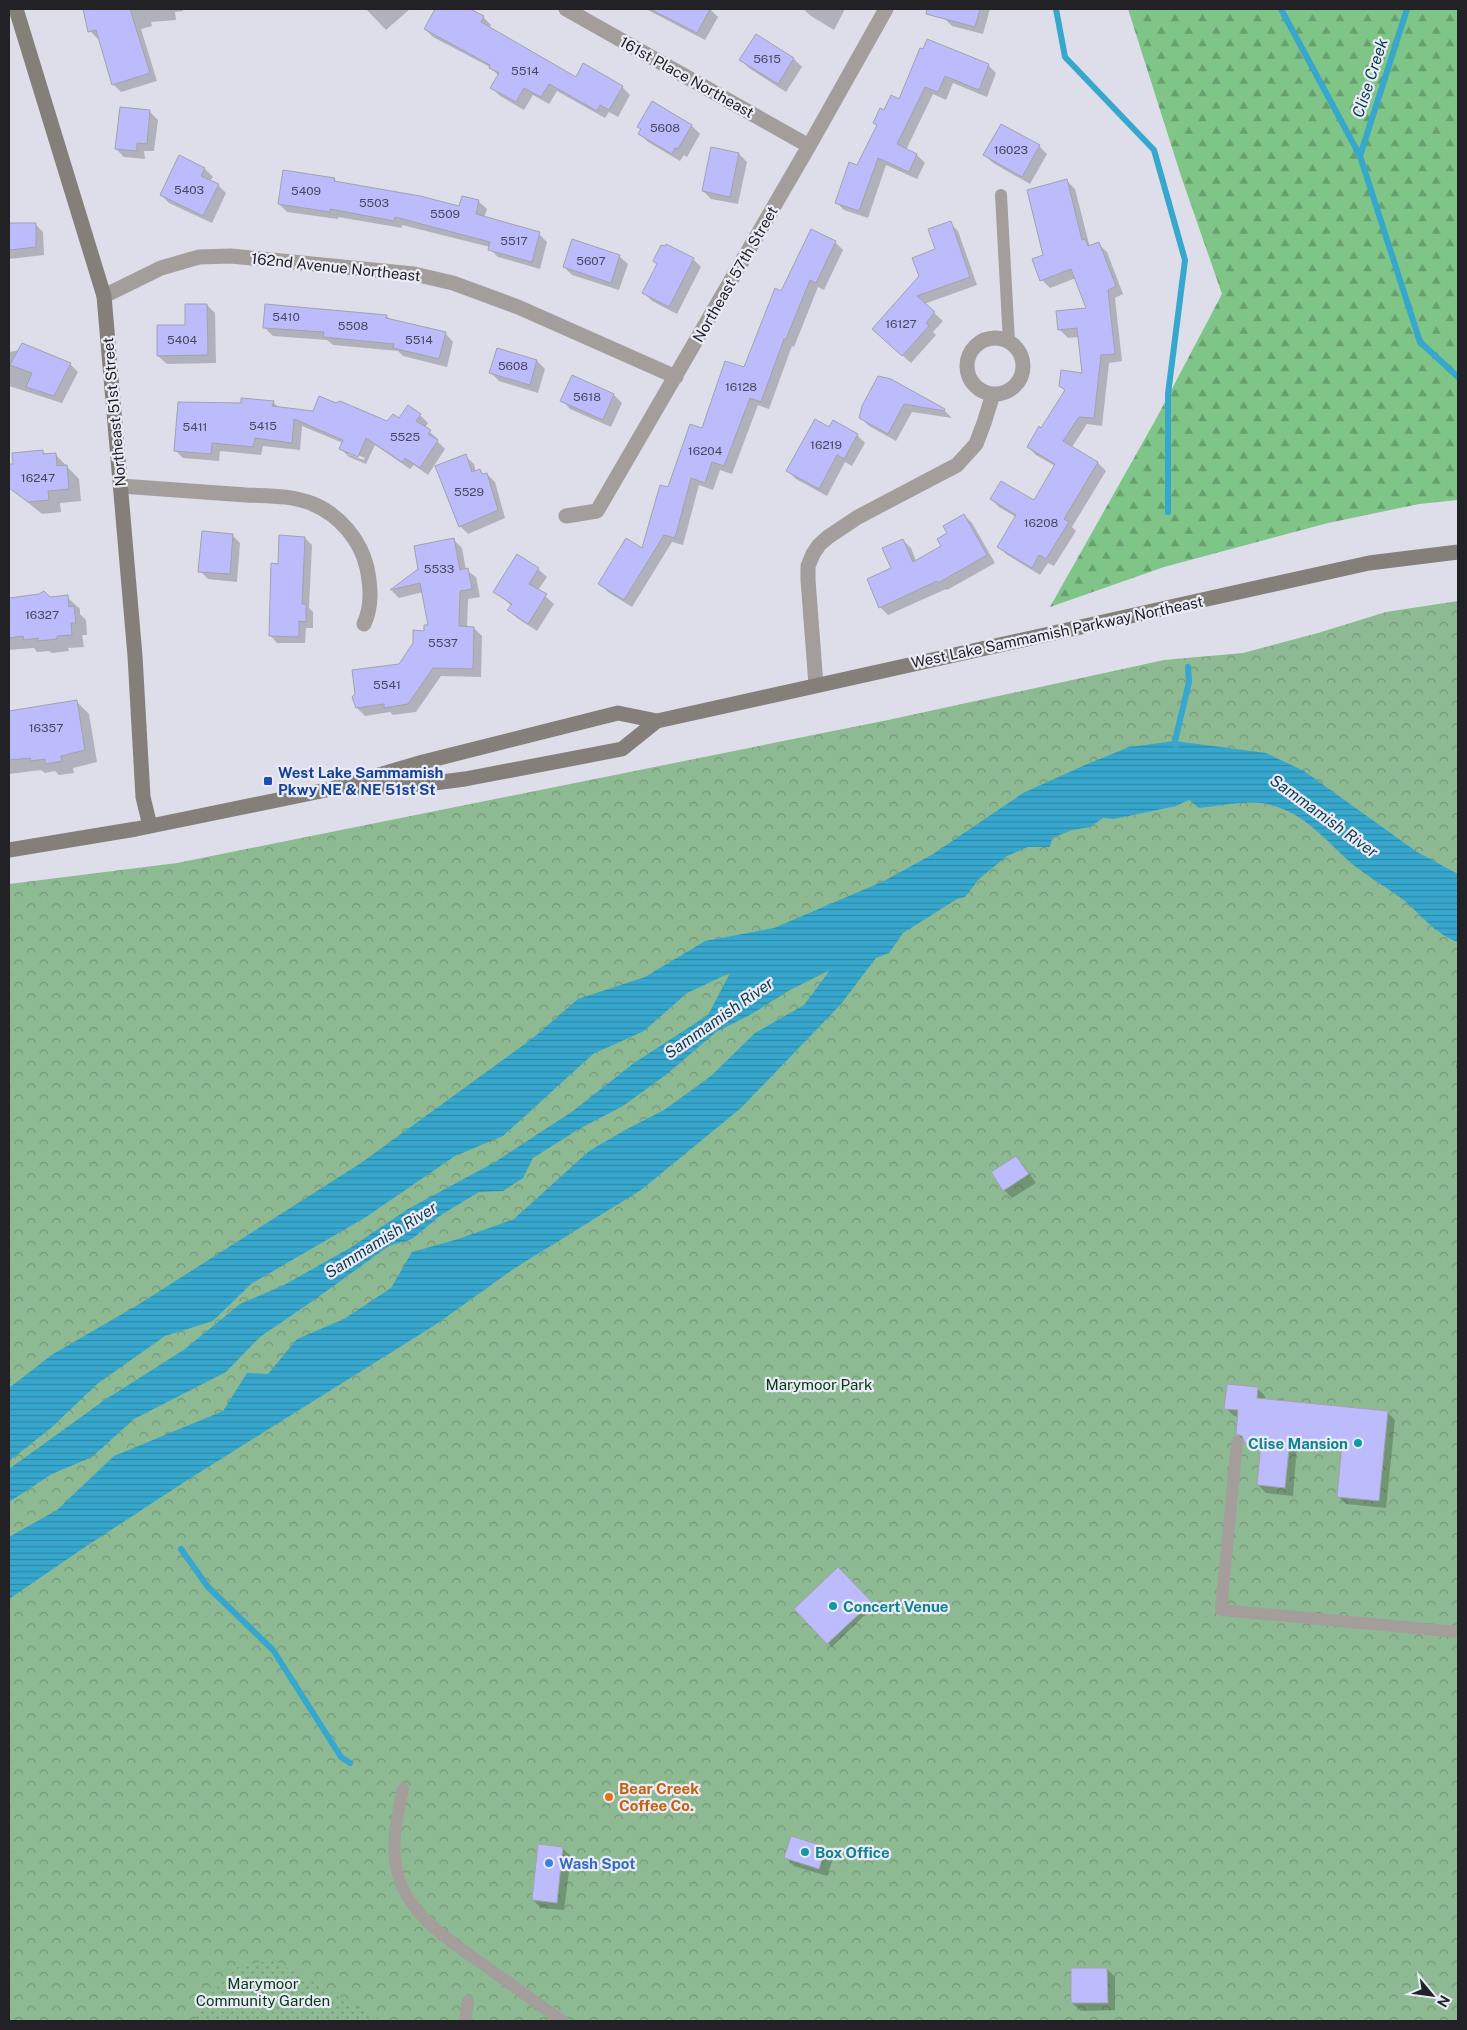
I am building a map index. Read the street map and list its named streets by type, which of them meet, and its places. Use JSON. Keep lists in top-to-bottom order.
{
  "streets": {
    "main road": ["Northeast 51st Street", "West Lake Sammamish Parkway Northeast"],
    "street": ["161st Place Northeast", "162nd Avenue Northeast", "Northeast 57th Street"]
  },
  "crossings": [
    ["161st Place Northeast", "Northeast 57th Street"],
    ["162nd Avenue Northeast", "Northeast 57th Street"],
    ["162nd Avenue Northeast", "Northeast 51st Street"],
    ["Northeast 51st Street", "West Lake Sammamish Parkway Northeast"]
  ],
  "water": ["Clise Creek", "Sammamish River"],
  "parks": ["Marymoor Park", "Marymoor Community Garden"],
  "places": {
    "transit": ["West Lake Sammamish Pkwy NE & NE 51st St"],
    "other": [
      "Clise Mansion",
      "Concert Venue",
      "Bear Creek Coffee Co.",
      "Box Office",
      "Wash Spot"
    ]
  },
  "house_numbers": [
    "5615",
    "5514",
    "5608",
    "16023",
    "5403",
    "5409",
    "5503",
    "5509",
    "5517",
    "5607",
    "5410",
    "16127",
    "5508",
    "5404",
    "5514",
    "5608",
    "16128",
    "5618",
    "5415",
    "5411",
    "5525",
    "16219",
    "16204",
    "16247",
    "5529",
    "16208",
    "5533",
    "16327",
    "5537",
    "5541",
    "16357"
  ],
  "north": "bottom right"
}
